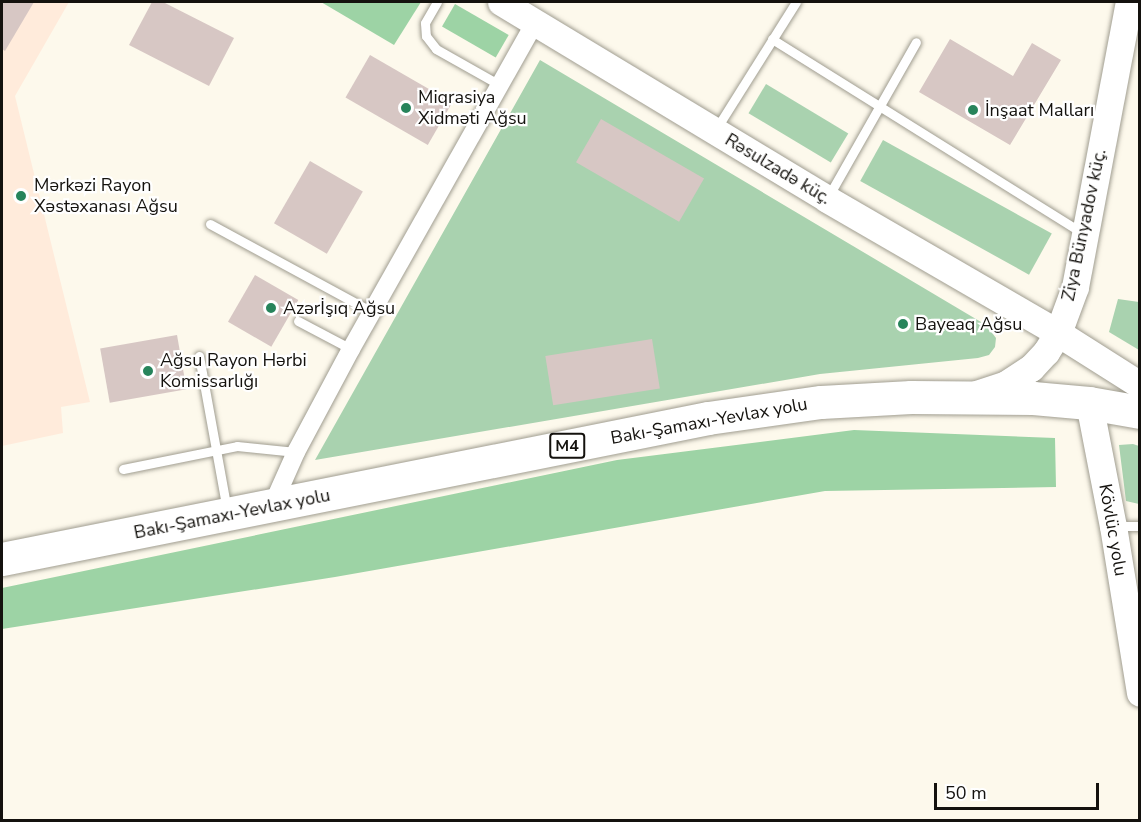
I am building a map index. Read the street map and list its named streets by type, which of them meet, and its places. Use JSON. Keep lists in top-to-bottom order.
{
  "streets": {
    "highway": ["Bakı-Şamaxı-Yevlax yolu", "M4"],
    "street": ["Rəsulzadə küç.", "Ziya Bünyadov küç.", "Kövlüc yolu"]
  },
  "crossings": [
    ["Rəsulzadə küç.", "Ziya Bünyadov küç."],
    ["Ziya Bünyadov küç.", "Bakı-Şamaxı-Yevlax yolu"],
    ["Bakı-Şamaxı-Yevlax yolu", "Kövlüc yolu"]
  ],
  "places": [
    "Miqrasiya Xidməti Ağsu",
    "İnşaat Malları",
    "Mərkəzi Rayon Xəstəxanası Ağsu",
    "Azərİşıq Ağsu",
    "Bayeaq Ağsu",
    "Ağsu Rayon Hərbi Komissarlığı"
  ],
  "scale_bar": "50 m"
}
